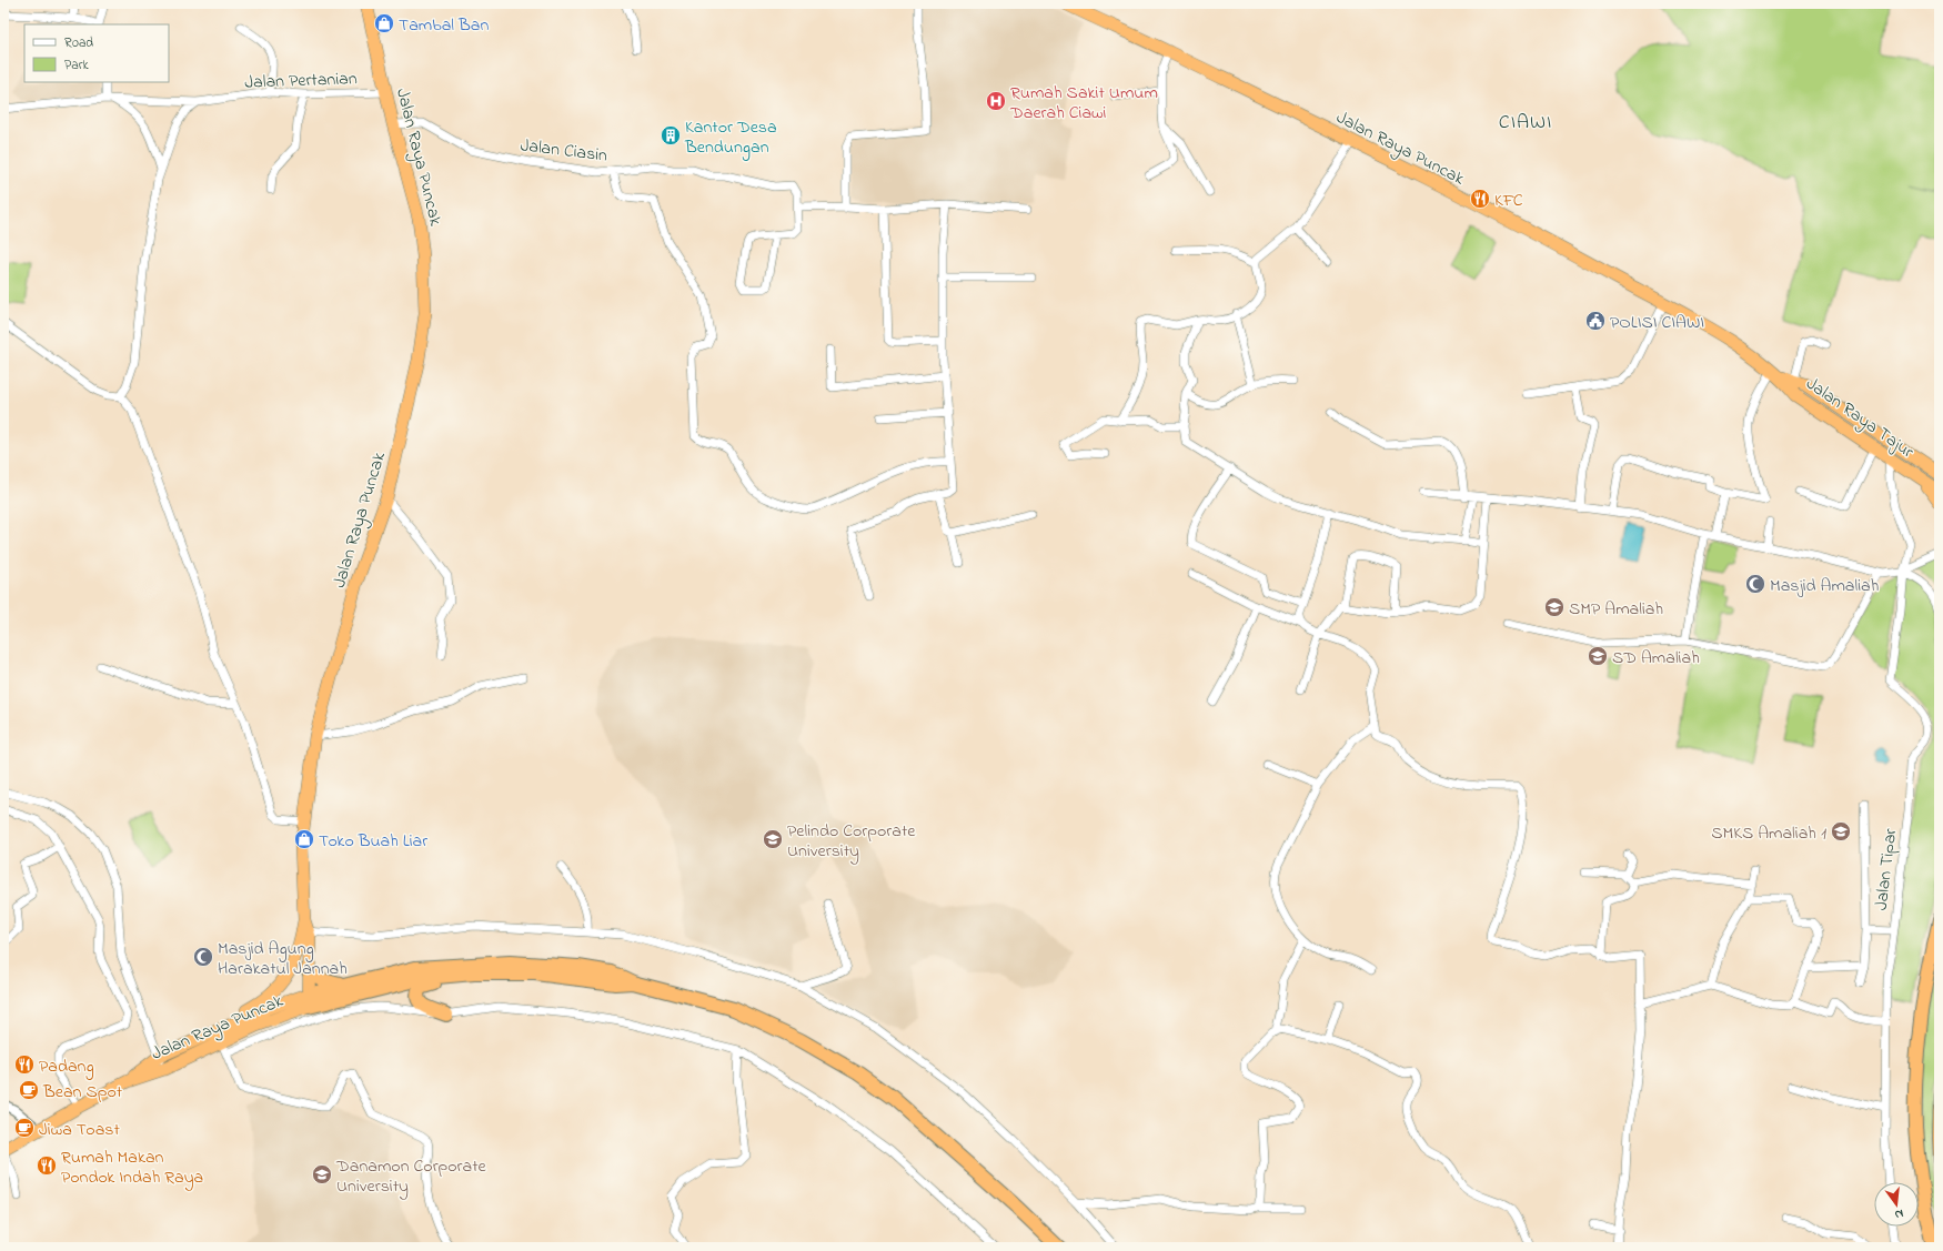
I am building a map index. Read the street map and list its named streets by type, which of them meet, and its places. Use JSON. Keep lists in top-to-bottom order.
{
  "streets": {
    "highway": ["Jalan Raya Puncak", "Jalan Raya Tajur"],
    "street": ["Jalan Pertanian", "Jalan Ciasin", "Jalan Tipar"]
  },
  "crossings": [
    ["Jalan Pertanian", "Jalan Raya Puncak"],
    ["Jalan Raya Puncak", "Jalan Ciasin"],
    ["Jalan Raya Puncak", "Jalan Raya Tajur"]
  ],
  "districts": ["CIAWI"],
  "places": {
    "shop": ["Tambal Ban", "Toko Buah Liar"],
    "hospital": ["Rumah Sakit Umum Daerah Ciawi"],
    "building": ["Kantor Desa Bendungan"],
    "restaurant": ["KFC", "Padang", "Rumah Makan Pondok Indah Raya"],
    "public building": ["POLISI CIAWI"],
    "mosque": ["Masjid Amaliah", "Masjid Agung Harakatul Jannah"],
    "school or university": [
      "SMP Amaliah",
      "SD Amaliah",
      "SMKS Amaliah 1",
      "Pelindo Corporate University",
      "Danamon Corporate University"
    ],
    "cafe": ["Bean Spot", "Jiwa Toast"]
  },
  "legend": ["Road", "Park"],
  "north": "bottom"
}
